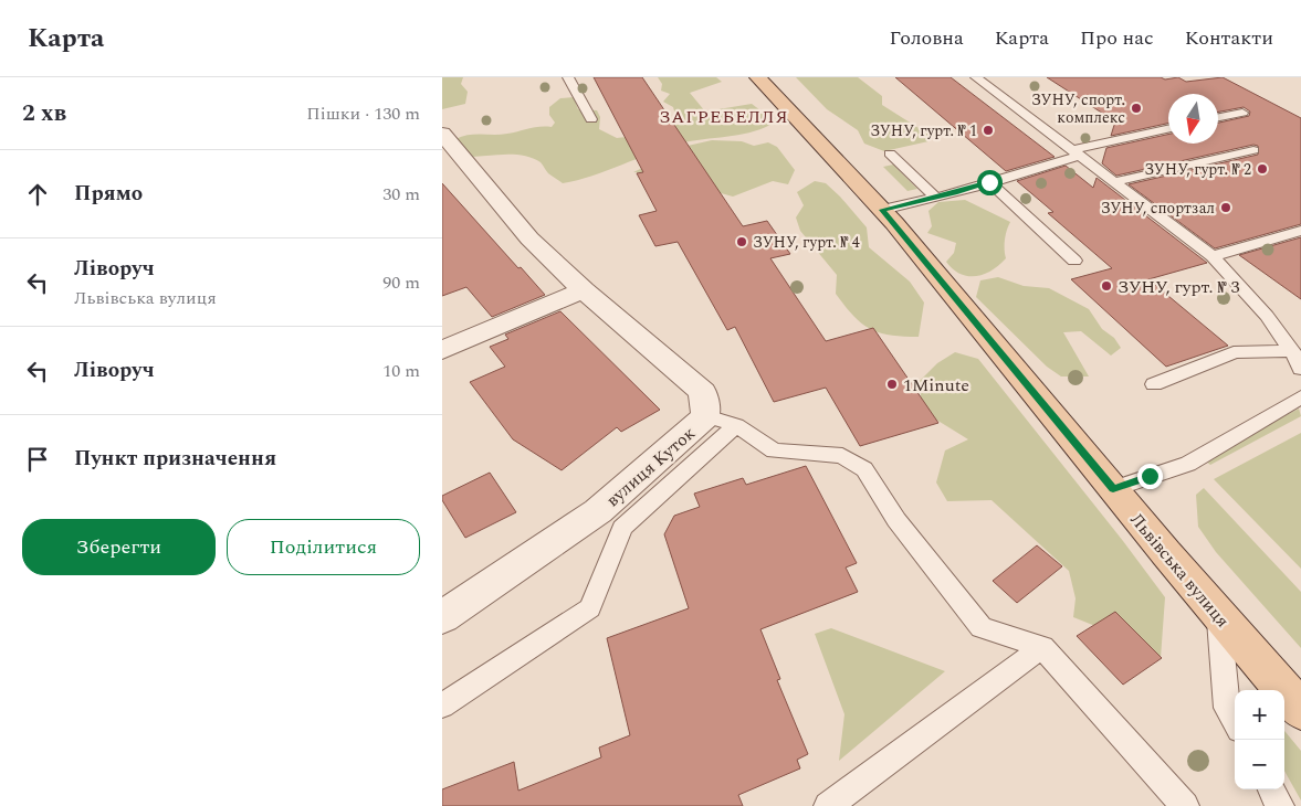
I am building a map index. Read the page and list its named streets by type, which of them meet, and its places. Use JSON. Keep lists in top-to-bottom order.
{
  "streets": {
    "main road": ["Львівська вулиця"],
    "street": ["вулиця Куток"]
  },
  "districts": ["ЗАГРЕБЕЛЛЯ"],
  "places": [
    "ЗУНУ, спорт. комплекс",
    "ЗУНУ, гурт. № 1",
    "ЗУНУ, гурт. № 2",
    "ЗУНУ, спортзал",
    "ЗУНУ, гурт. № 4",
    "ЗУНУ, гурт. № 3",
    "1Minute"
  ],
  "north": "bottom",
  "page": {
    "header": "Карта",
    "nav": [
      "Головна",
      "Карта",
      "Про нас",
      "Контакти"
    ],
    "heading": ["2 хв", "Пішки · 130 m"],
    "list": [
      ["Прямо", "30 m"],
      ["Ліворуч", "Львівська вулиця", "90 m"],
      ["Ліворуч", "10 m"],
      "Пункт призначення"
    ],
    "buttons": ["Зберегти", "Поділитися"],
    "map_buttons": ["+", "−"]
  }
}
